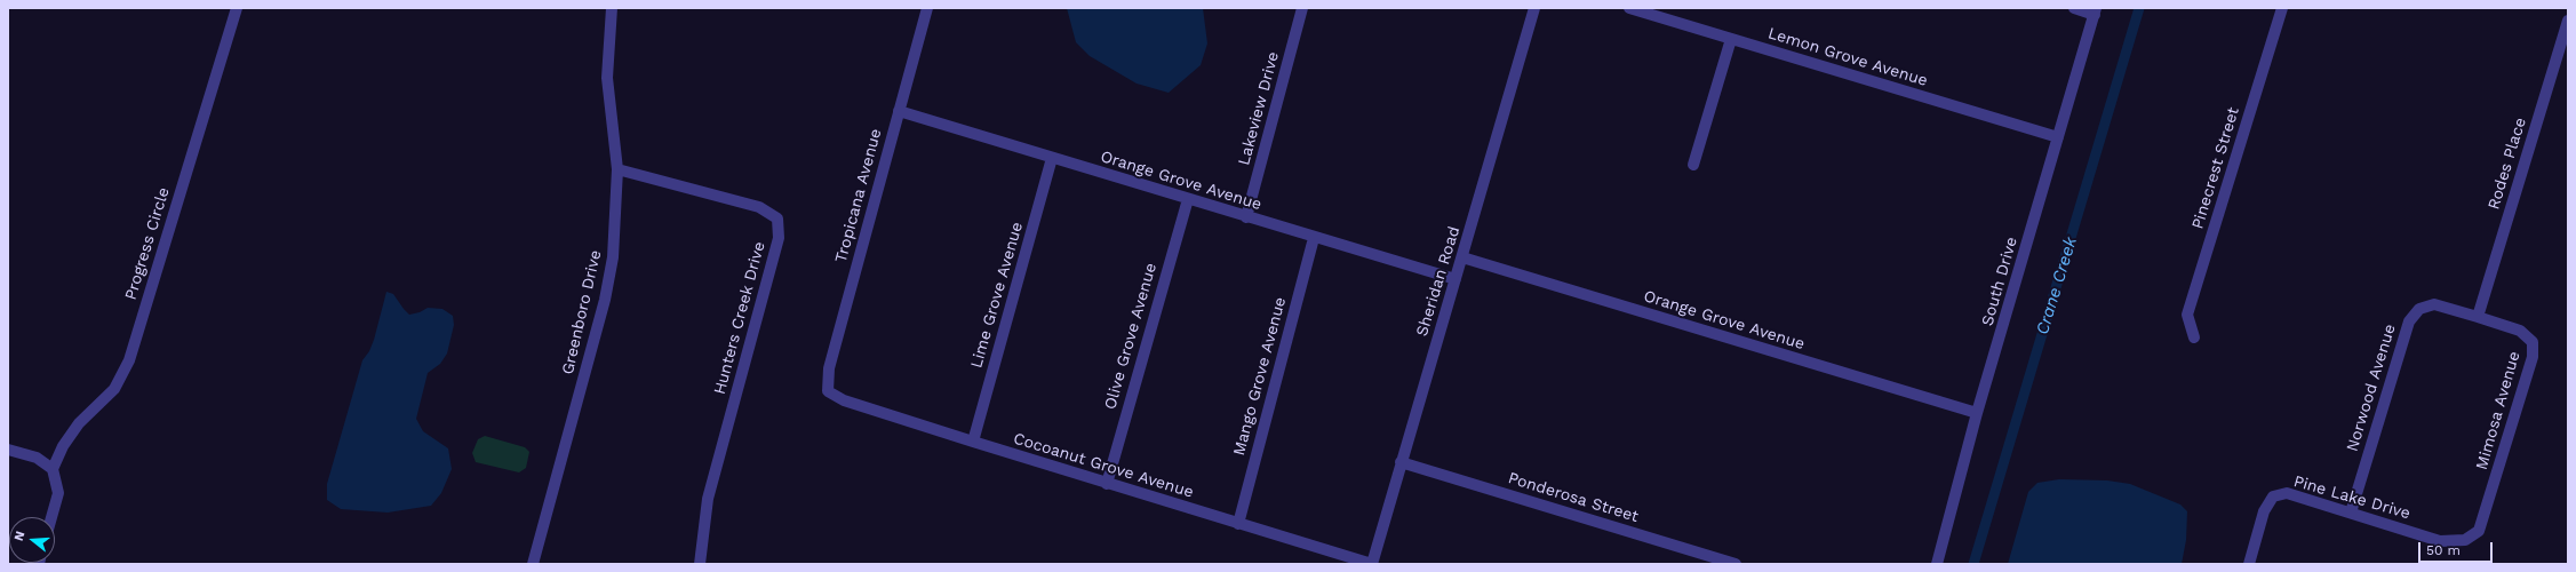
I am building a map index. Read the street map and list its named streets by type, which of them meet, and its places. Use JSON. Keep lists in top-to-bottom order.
{
  "streets": {
    "street": [
      "Lemon Grove Avenue",
      "Lakeview Drive",
      "Rodes Place",
      "Pinecrest Street",
      "Orange Grove Avenue",
      "Tropicana Avenue",
      "Progress Circle",
      "Sheridan Road",
      "South Drive",
      "Lime Grove Avenue",
      "Greenboro Drive",
      "Hunters Creek Drive",
      "Olive Grove Avenue",
      "Mango Grove Avenue",
      "Norwood Avenue",
      "Mimosa Avenue",
      "Cocoanut Grove Avenue",
      "Ponderosa Street",
      "Pine Lake Drive"
    ]
  },
  "crossings": [
    ["Lemon Grove Avenue", "South Drive"],
    ["Lakeview Drive", "Orange Grove Avenue"],
    ["Rodes Place", "Norwood Avenue"],
    ["Rodes Place", "Mimosa Avenue"],
    ["Orange Grove Avenue", "Tropicana Avenue"],
    ["Orange Grove Avenue", "Sheridan Road"],
    ["Orange Grove Avenue", "South Drive"],
    ["Orange Grove Avenue", "Lime Grove Avenue"],
    ["Orange Grove Avenue", "Olive Grove Avenue"],
    ["Orange Grove Avenue", "Mango Grove Avenue"],
    ["Tropicana Avenue", "Cocoanut Grove Avenue"],
    ["Sheridan Road", "Cocoanut Grove Avenue"],
    ["Sheridan Road", "Ponderosa Street"],
    ["Lime Grove Avenue", "Cocoanut Grove Avenue"],
    ["Greenboro Drive", "Hunters Creek Drive"],
    ["Olive Grove Avenue", "Cocoanut Grove Avenue"],
    ["Mango Grove Avenue", "Cocoanut Grove Avenue"],
    ["Norwood Avenue", "Mimosa Avenue"],
    ["Norwood Avenue", "Pine Lake Drive"],
    ["Mimosa Avenue", "Pine Lake Drive"]
  ],
  "water": ["Crane Creek"],
  "scale_bar": "50 m",
  "north": "left"
}
